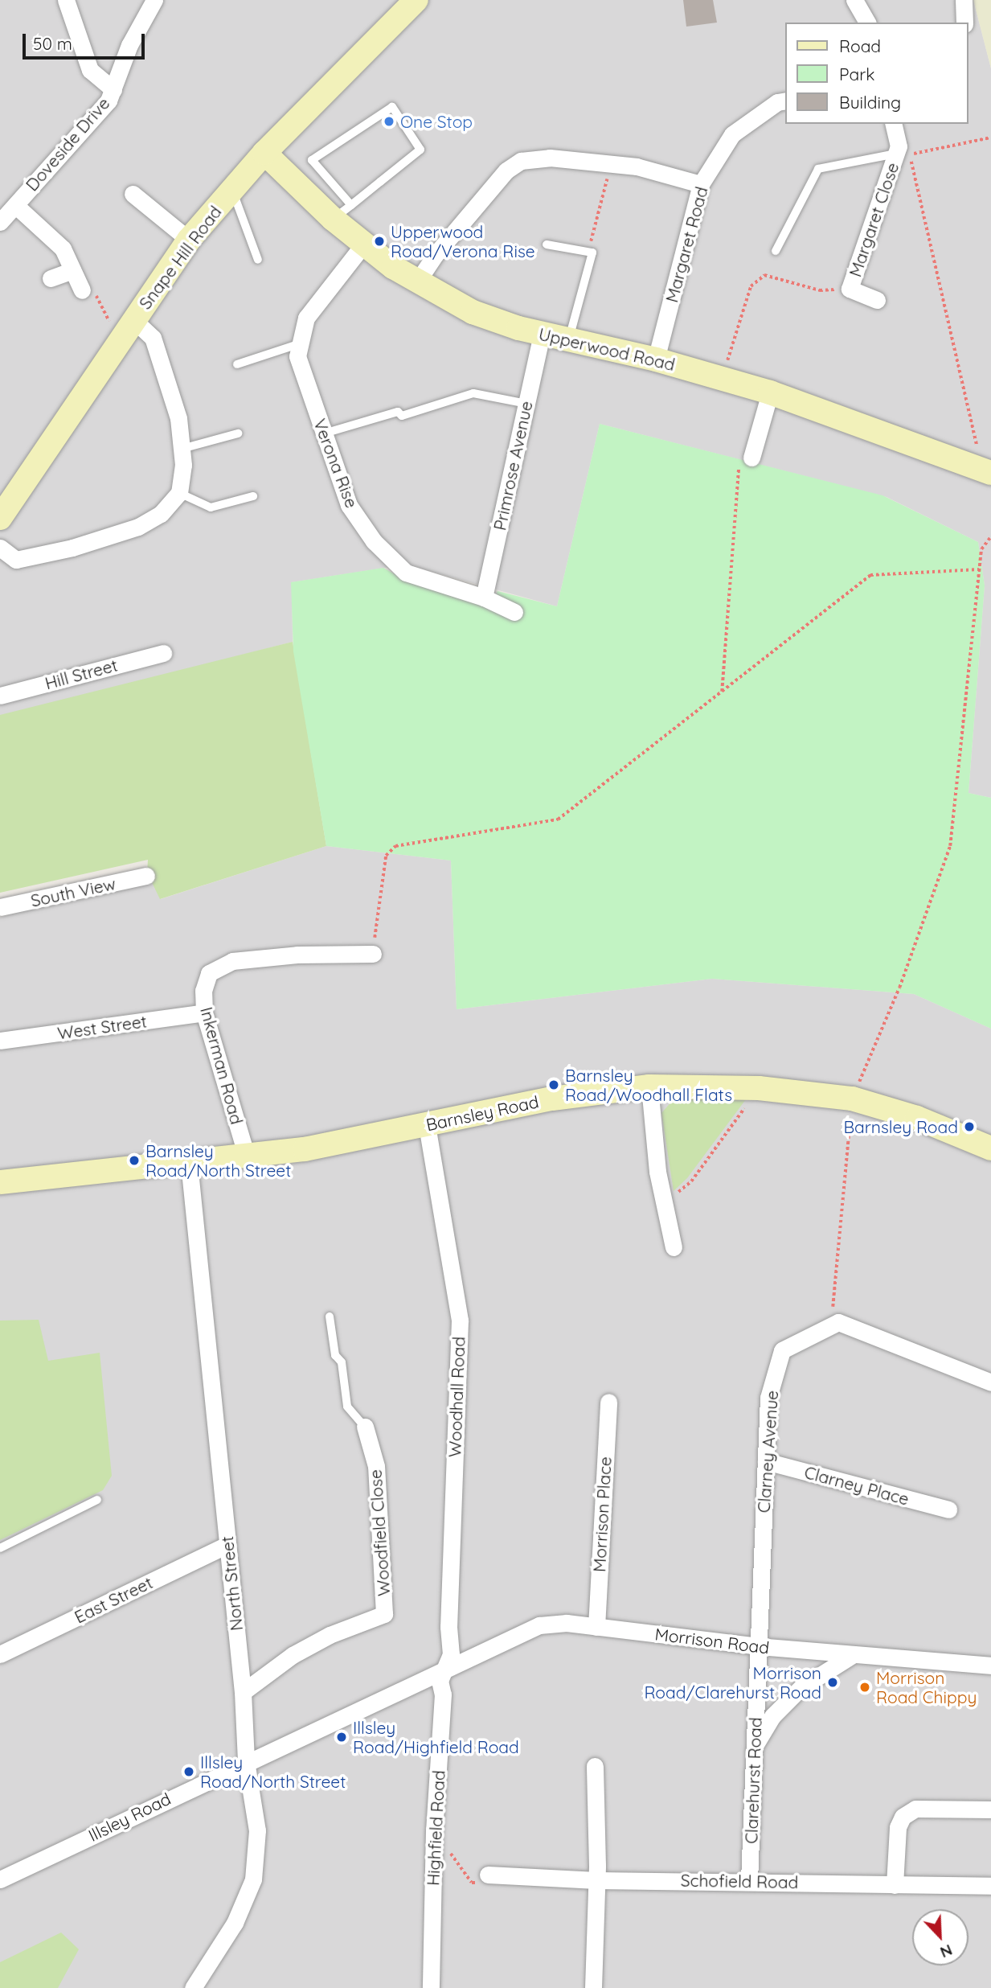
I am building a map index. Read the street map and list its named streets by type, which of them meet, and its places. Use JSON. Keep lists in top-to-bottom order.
{
  "streets": {
    "street": [
      "Doveside Drive",
      "Margaret Close",
      "Margaret Road",
      "Snape Hill Road",
      "Upperwood Road",
      "Verona Rise",
      "Primrose Avenue",
      "Hill Street",
      "South View",
      "West Street",
      "Inkerman Road",
      "Barnsley Road",
      "Woodhall Road",
      "Clarney Avenue",
      "Clarney Place",
      "Morrison Place",
      "Woodfield Close",
      "North Street",
      "East Street",
      "Morrison Road",
      "Clarehurst Road",
      "Illsley Road",
      "Highfield Road",
      "Schofield Road"
    ]
  },
  "crossings": [
    ["Margaret Road", "Upperwood Road"],
    ["Snape Hill Road", "Upperwood Road"],
    ["Upperwood Road", "Verona Rise"],
    ["Upperwood Road", "Primrose Avenue"],
    ["Verona Rise", "Primrose Avenue"],
    ["West Street", "Inkerman Road"],
    ["Inkerman Road", "Barnsley Road"],
    ["Barnsley Road", "Woodhall Road"],
    ["Barnsley Road", "North Street"],
    ["Woodhall Road", "Morrison Road"],
    ["Woodhall Road", "Illsley Road"],
    ["Woodhall Road", "Highfield Road"],
    ["Clarney Avenue", "Clarney Place"],
    ["Clarney Avenue", "Morrison Road"],
    ["Clarney Avenue", "Clarehurst Road"],
    ["Morrison Place", "Morrison Road"],
    ["Woodfield Close", "North Street"],
    ["North Street", "East Street"],
    ["North Street", "Illsley Road"],
    ["Morrison Road", "Clarehurst Road"],
    ["Morrison Road", "Illsley Road"],
    ["Morrison Road", "Highfield Road"],
    ["Clarehurst Road", "Schofield Road"],
    ["Illsley Road", "Highfield Road"]
  ],
  "places": [
    "One Stop",
    "Upperwood Road/Verona Rise",
    "Barnsley Road/Woodhall Flats",
    "Barnsley Road",
    "Barnsley Road/North Street",
    "Morrison Road/Clarehurst Road",
    "Morrison Road Chippy",
    "Illsley Road/Highfield Road",
    "Illsley Road/North Street"
  ],
  "legend": ["Road", "Park", "Building"],
  "scale_bar": "50 m",
  "north": "bottom right"
}
